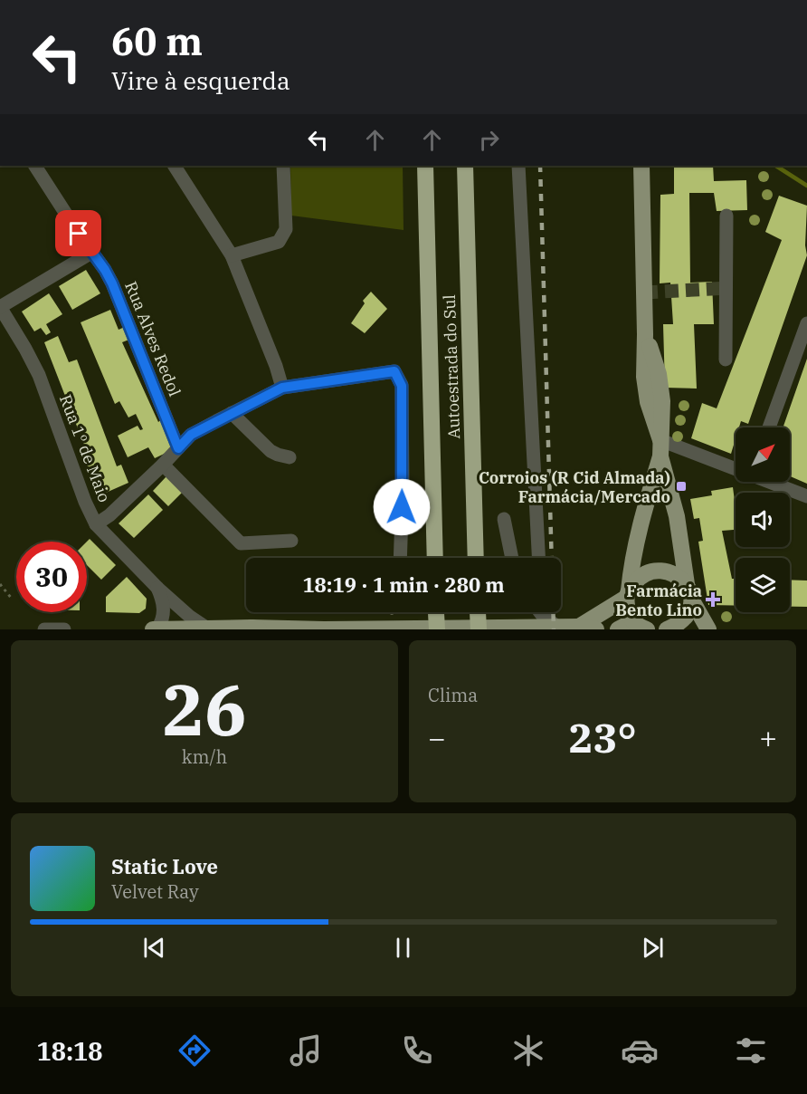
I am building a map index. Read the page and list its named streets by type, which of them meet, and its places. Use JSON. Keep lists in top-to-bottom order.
{
  "streets": {
    "highway": ["Autoestrada do Sul"],
    "street": ["Rua Alves Redol", "Rua 1º de Maio"]
  },
  "places": {
    "transit": ["Corroios (R Cid Almada) Farmácia/Mercado"],
    "health": ["Farmácia Bento Lino"]
  },
  "north": "top right",
  "page": {
    "turn": ["60 m", "Vire à esquerda"],
    "limit": "30",
    "trip": "18:19 · 1 min · 280 m",
    "tile": [
      ["26", "km/h"],
      "Clima"
    ],
    "heat": ["−", "23°", "+"],
    "song": ["Static Love", "Velvet Ray"],
    "tabs": "18:18"
  }
}
